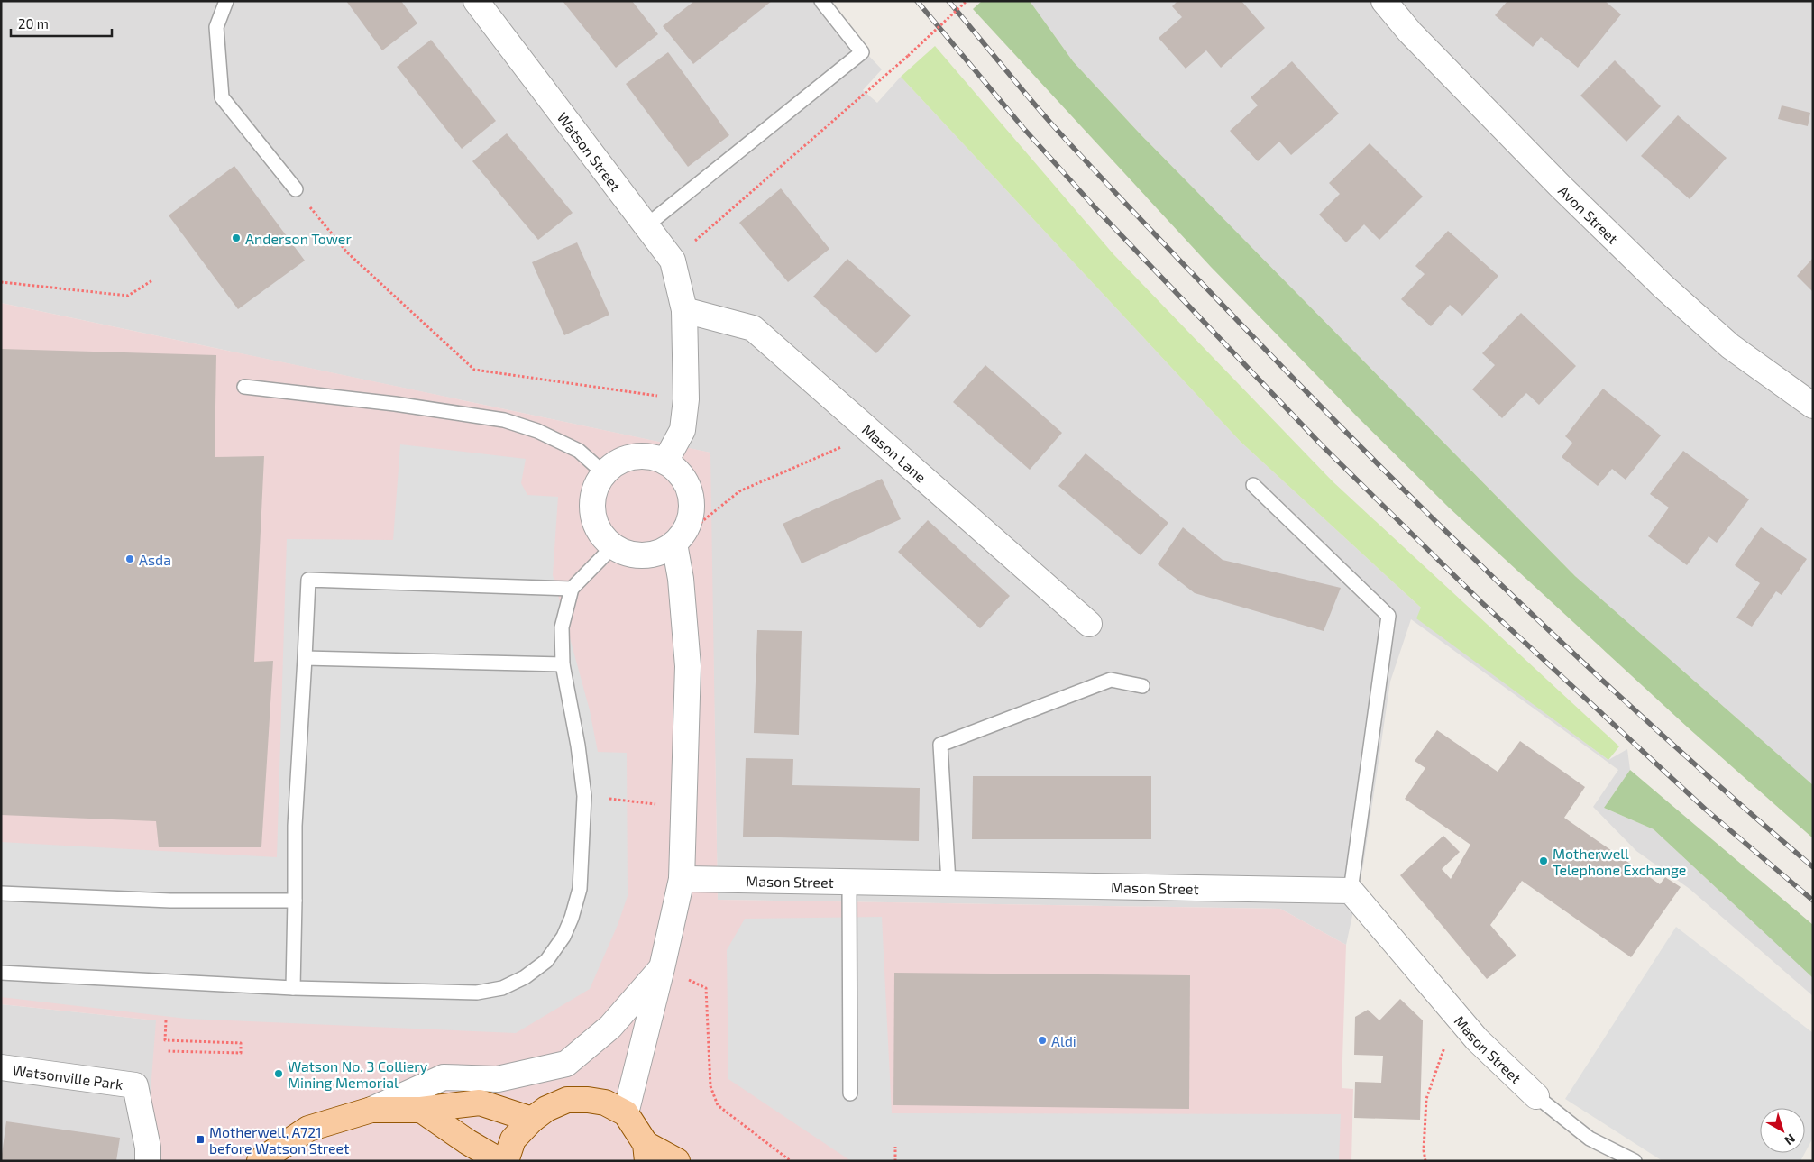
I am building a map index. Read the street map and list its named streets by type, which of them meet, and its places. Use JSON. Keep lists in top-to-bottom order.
{
  "streets": {
    "street": [
      "Watson Street",
      "Avon Street",
      "Mason Lane",
      "Mason Street",
      "Watsonville Park"
    ]
  },
  "crossings": [
    ["Watson Street", "Mason Lane"]
  ],
  "places": {
    "other": [
      "Anderson Tower",
      "Asda",
      "Motherwell Telephone Exchange",
      "Aldi",
      "Watson No. 3 Colliery Mining Memorial"
    ],
    "transit": ["Motherwell, A721 before Watson Street"]
  },
  "scale_bar": "20 m",
  "north": "bottom right"
}
